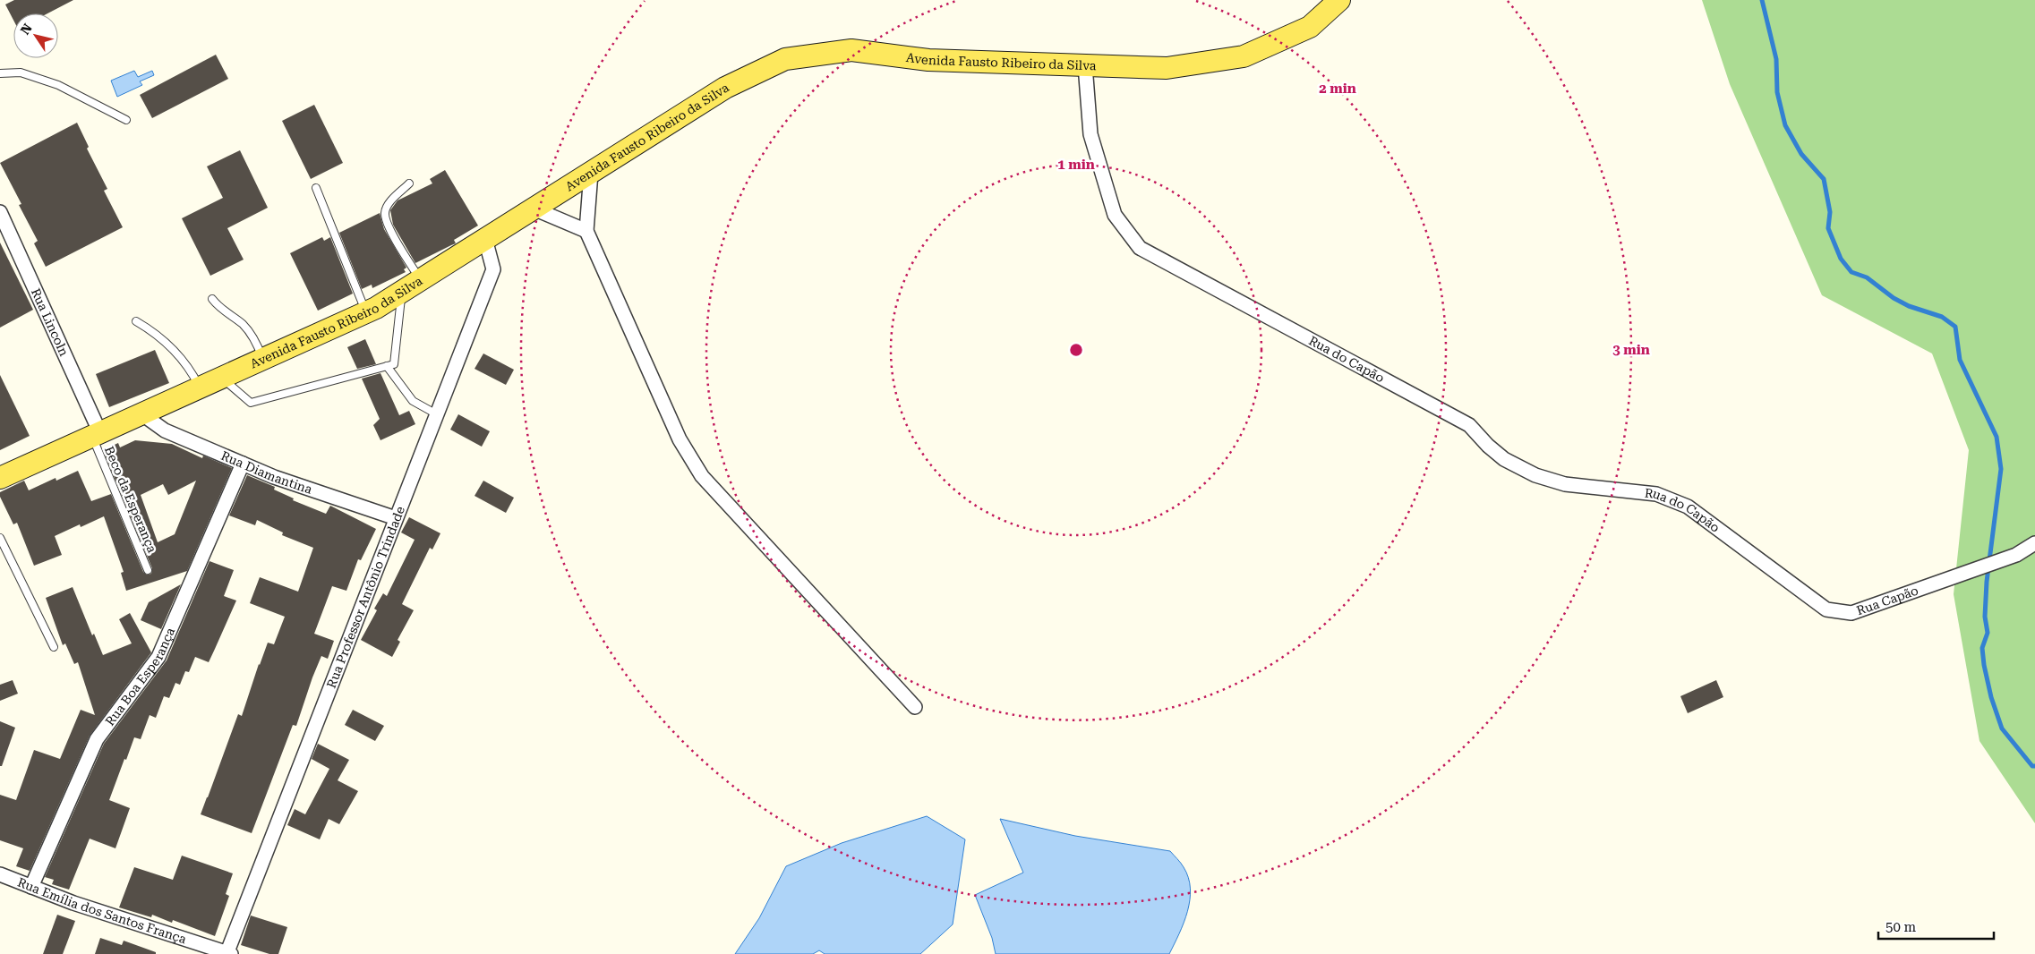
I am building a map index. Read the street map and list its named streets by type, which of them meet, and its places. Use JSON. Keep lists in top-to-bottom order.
{
  "streets": {
    "main road": ["Avenida Fausto Ribeiro da Silva"],
    "street": [
      "Rua Lincoln",
      "Rua do Capão",
      "Rua Diamantina",
      "Rua Professor Antônio Trindade",
      "Rua Capão",
      "Rua Boa Esperança",
      "Rua Emília dos Santos França"
    ],
    "lane": ["Beco da Esperança"]
  },
  "crossings": [
    ["Avenida Fausto Ribeiro da Silva", "Rua Lincoln"],
    ["Avenida Fausto Ribeiro da Silva", "Rua do Capão"],
    ["Avenida Fausto Ribeiro da Silva", "Rua Diamantina"],
    ["Avenida Fausto Ribeiro da Silva", "Beco da Esperança"],
    ["Avenida Fausto Ribeiro da Silva", "Rua Professor Antônio Trindade"],
    ["Rua Lincoln", "Beco da Esperança"],
    ["Rua do Capão", "Rua Capão"],
    ["Rua Diamantina", "Rua Professor Antônio Trindade"],
    ["Rua Diamantina", "Rua Boa Esperança"],
    ["Rua Professor Antônio Trindade", "Rua Emília dos Santos França"],
    ["Rua Boa Esperança", "Rua Emília dos Santos França"]
  ],
  "scale_bar": "50 m",
  "north": "top left",
  "rings": ["2 min", "1 min", "3 min"]
}
